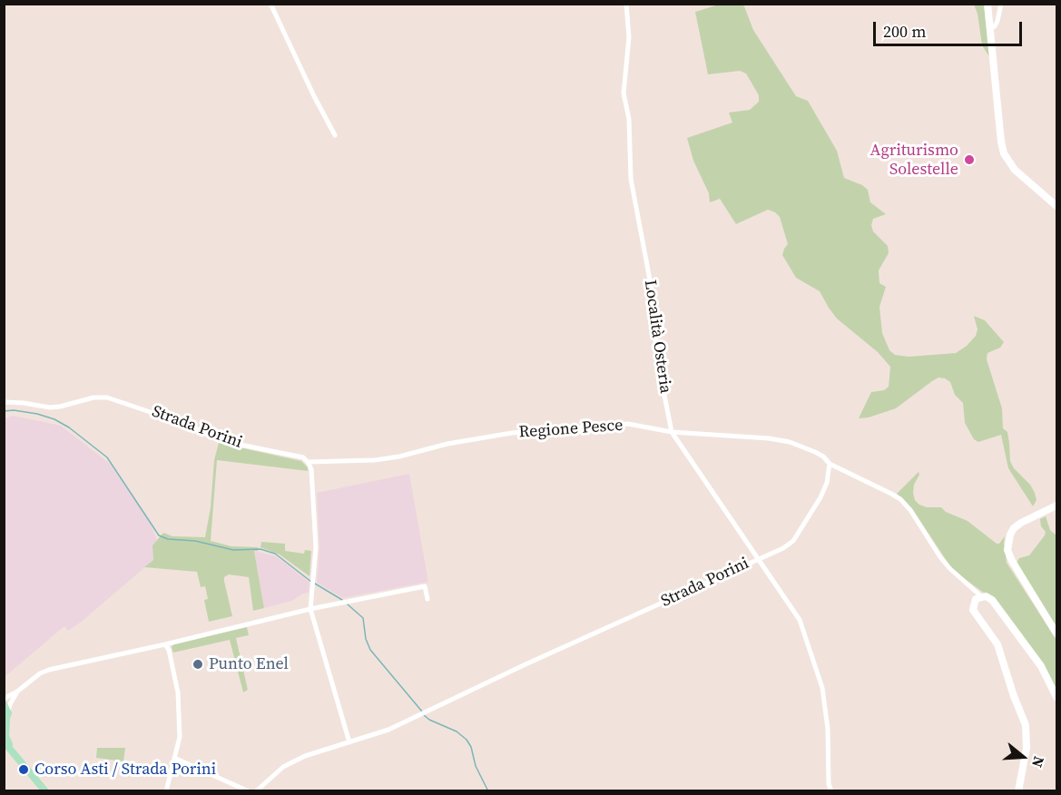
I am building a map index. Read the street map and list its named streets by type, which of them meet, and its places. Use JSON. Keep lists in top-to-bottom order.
{
  "streets": {
    "street": ["Località Osteria", "Strada Porini", "Regione Pesce"]
  },
  "crossings": [
    ["Località Osteria", "Strada Porini"],
    ["Località Osteria", "Regione Pesce"],
    ["Strada Porini", "Regione Pesce"]
  ],
  "places": ["Agriturismo Solestelle", "Punto Enel", "Corso Asti / Strada Porini"],
  "scale_bar": "200 m",
  "north": "right"
}
